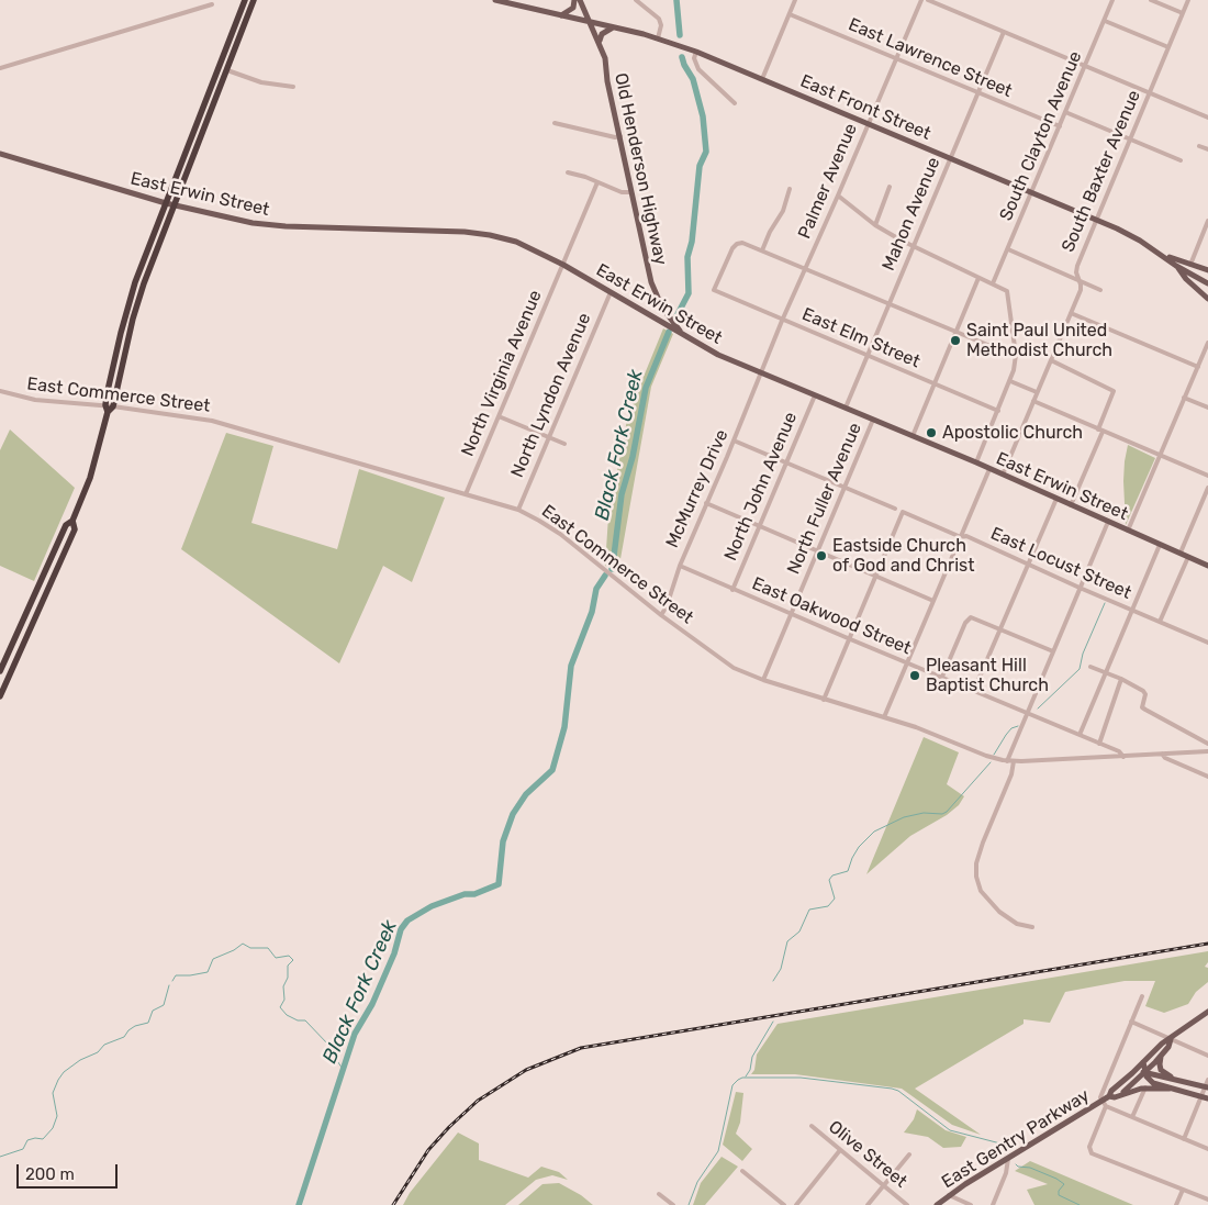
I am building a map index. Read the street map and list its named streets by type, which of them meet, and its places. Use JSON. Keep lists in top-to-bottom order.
{
  "streets": {
    "main road": [
      "East Front Street",
      "Old Henderson Highway",
      "East Erwin Street",
      "East Gentry Parkway"
    ],
    "street": [
      "East Lawrence Street",
      "South Clayton Avenue",
      "South Baxter Avenue",
      "Palmer Avenue",
      "Mahon Avenue",
      "East Elm Street",
      "North Virginia Avenue",
      "East Commerce Street",
      "North Lyndon Avenue",
      "North John Avenue",
      "McMurrey Drive",
      "North Fuller Avenue",
      "East Locust Street",
      "East Oakwood Street",
      "Olive Street"
    ]
  },
  "crossings": [
    ["East Lawrence Street", "South Clayton Avenue"],
    ["East Lawrence Street", "Palmer Avenue"],
    ["East Lawrence Street", "Mahon Avenue"],
    ["East Front Street", "South Clayton Avenue"],
    ["East Front Street", "Old Henderson Highway"],
    ["East Front Street", "South Baxter Avenue"],
    ["East Front Street", "Palmer Avenue"],
    ["East Front Street", "Mahon Avenue"],
    ["Old Henderson Highway", "East Erwin Street"],
    ["South Baxter Avenue", "East Erwin Street"],
    ["Palmer Avenue", "East Erwin Street"],
    ["Palmer Avenue", "East Elm Street"],
    ["Palmer Avenue", "McMurrey Drive"],
    ["East Erwin Street", "Mahon Avenue"],
    ["East Erwin Street", "North Virginia Avenue"],
    ["East Erwin Street", "North Lyndon Avenue"],
    ["East Erwin Street", "North John Avenue"],
    ["East Erwin Street", "McMurrey Drive"],
    ["East Erwin Street", "North Fuller Avenue"],
    ["Mahon Avenue", "East Elm Street"],
    ["North Virginia Avenue", "East Commerce Street"],
    ["East Commerce Street", "North Lyndon Avenue"],
    ["East Commerce Street", "McMurrey Drive"],
    ["East Commerce Street", "North Fuller Avenue"],
    ["East Commerce Street", "East Oakwood Street"],
    ["North John Avenue", "East Oakwood Street"],
    ["McMurrey Drive", "East Oakwood Street"],
    ["North Fuller Avenue", "East Oakwood Street"]
  ],
  "water": ["Black Fork Creek"],
  "places": [
    "Saint Paul United Methodist Church",
    "Apostolic Church",
    "Eastside Church of God and Christ",
    "Pleasant Hill Baptist Church"
  ],
  "scale_bar": "200 m"
}
